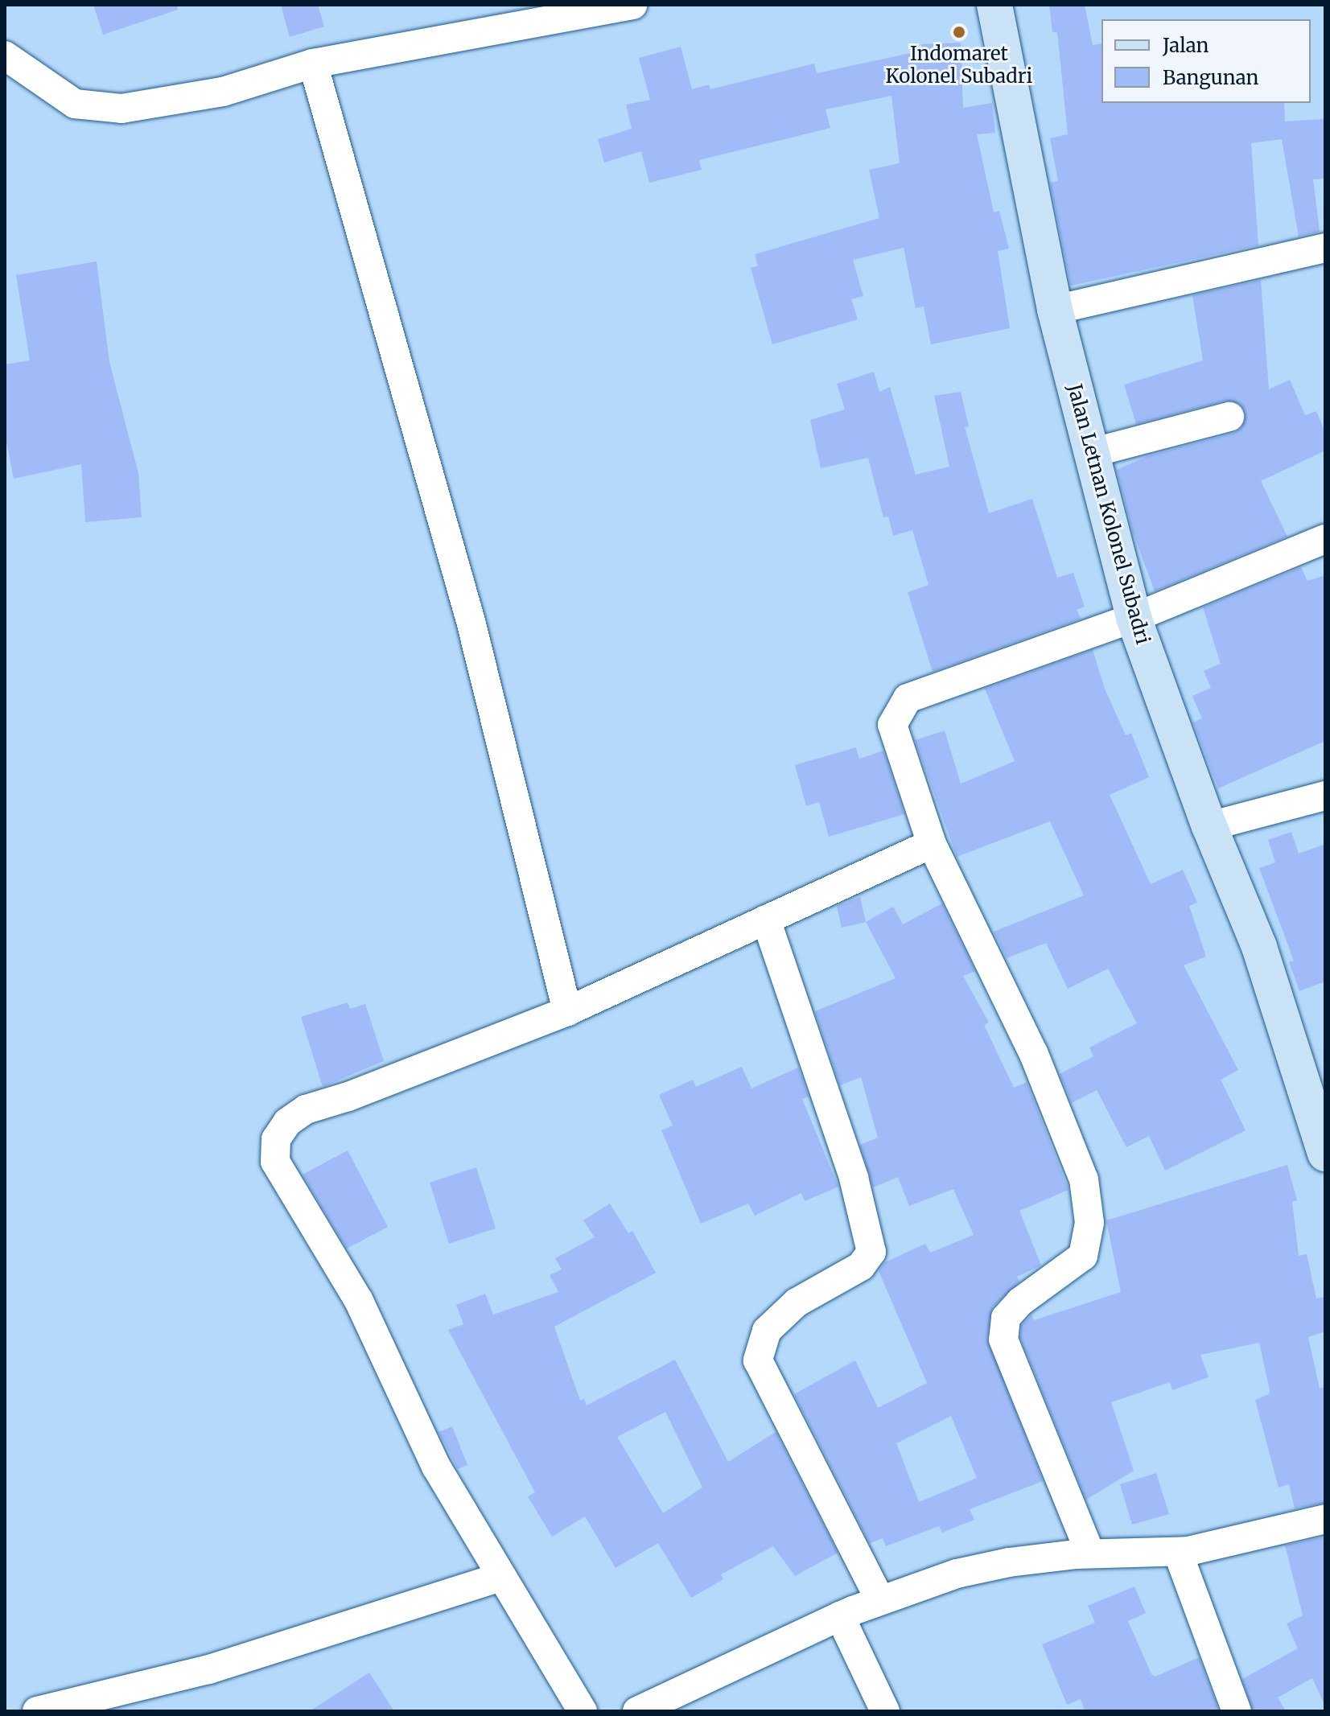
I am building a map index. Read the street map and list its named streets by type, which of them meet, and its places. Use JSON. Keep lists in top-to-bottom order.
{
  "streets": {
    "main road": ["Jalan Letnan Kolonel Subadri"]
  },
  "places": ["Indomaret Kolonel Subadri"],
  "legend": ["Jalan", "Bangunan"]
}
